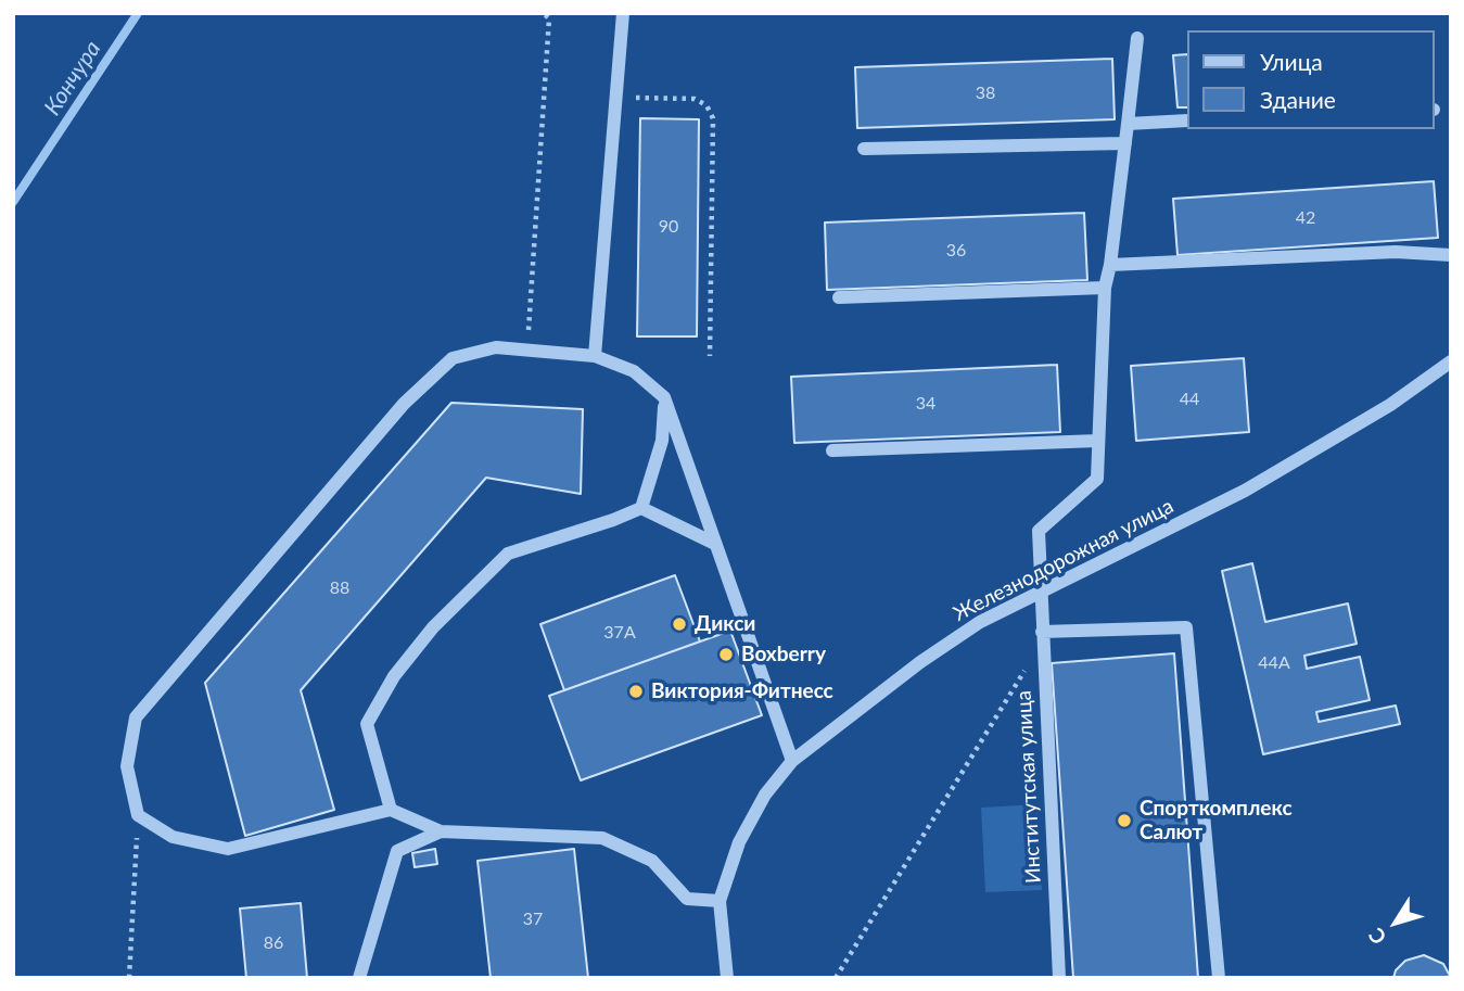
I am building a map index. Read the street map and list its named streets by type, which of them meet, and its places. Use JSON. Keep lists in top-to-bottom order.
{
  "streets": {
    "street": ["Железнодорожная улица", "Институтская улица"]
  },
  "crossings": [
    ["Железнодорожная улица", "Институтская улица"]
  ],
  "water": ["Кончура"],
  "places": [
    "Дикси",
    "Boxberry",
    "Виктория-Фитнесс",
    "Спорткомплекс Салют"
  ],
  "house_numbers": [
    "38",
    "42",
    "90",
    "36",
    "44",
    "34",
    "88",
    "37А",
    "44А",
    "37",
    "86"
  ],
  "legend": ["Улица", "Здание"],
  "north": "bottom left"
}
